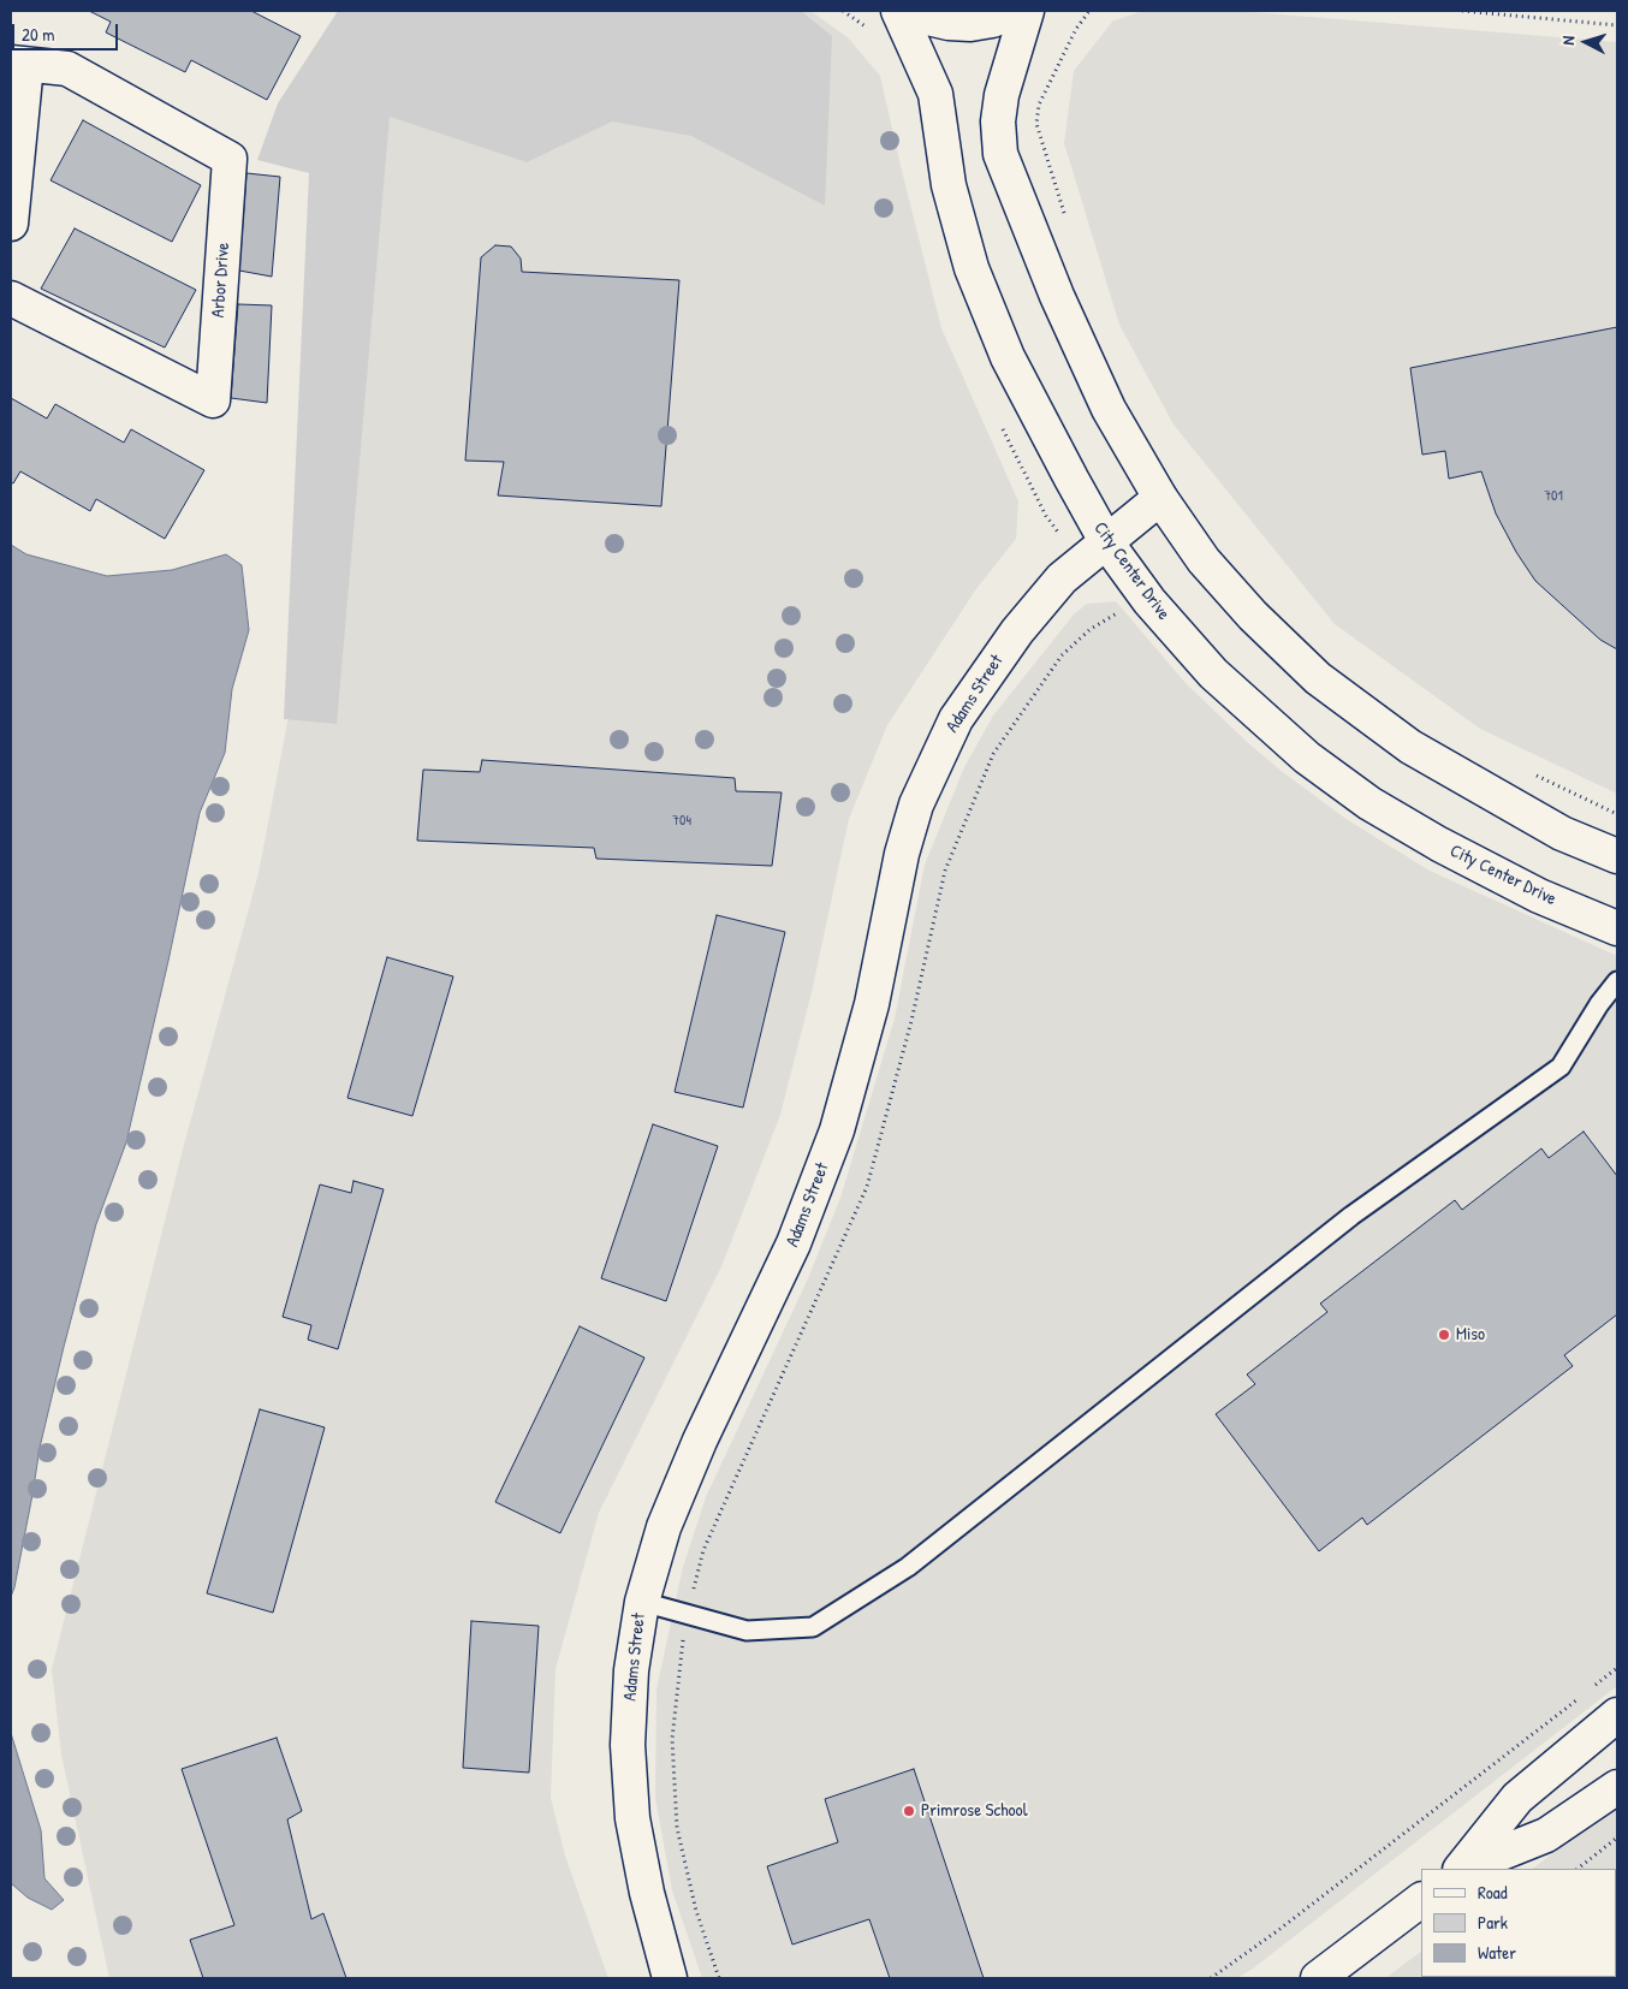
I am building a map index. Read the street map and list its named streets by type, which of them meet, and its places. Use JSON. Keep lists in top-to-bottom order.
{
  "streets": {
    "street": ["Arbor Drive", "City Center Drive", "Adams Street"]
  },
  "crossings": [
    ["City Center Drive", "Adams Street"]
  ],
  "places": ["Miso", "Primrose School"],
  "house_numbers": ["701", "704"],
  "legend": ["Road", "Park", "Water"],
  "scale_bar": "20 m",
  "north": "left"
}
